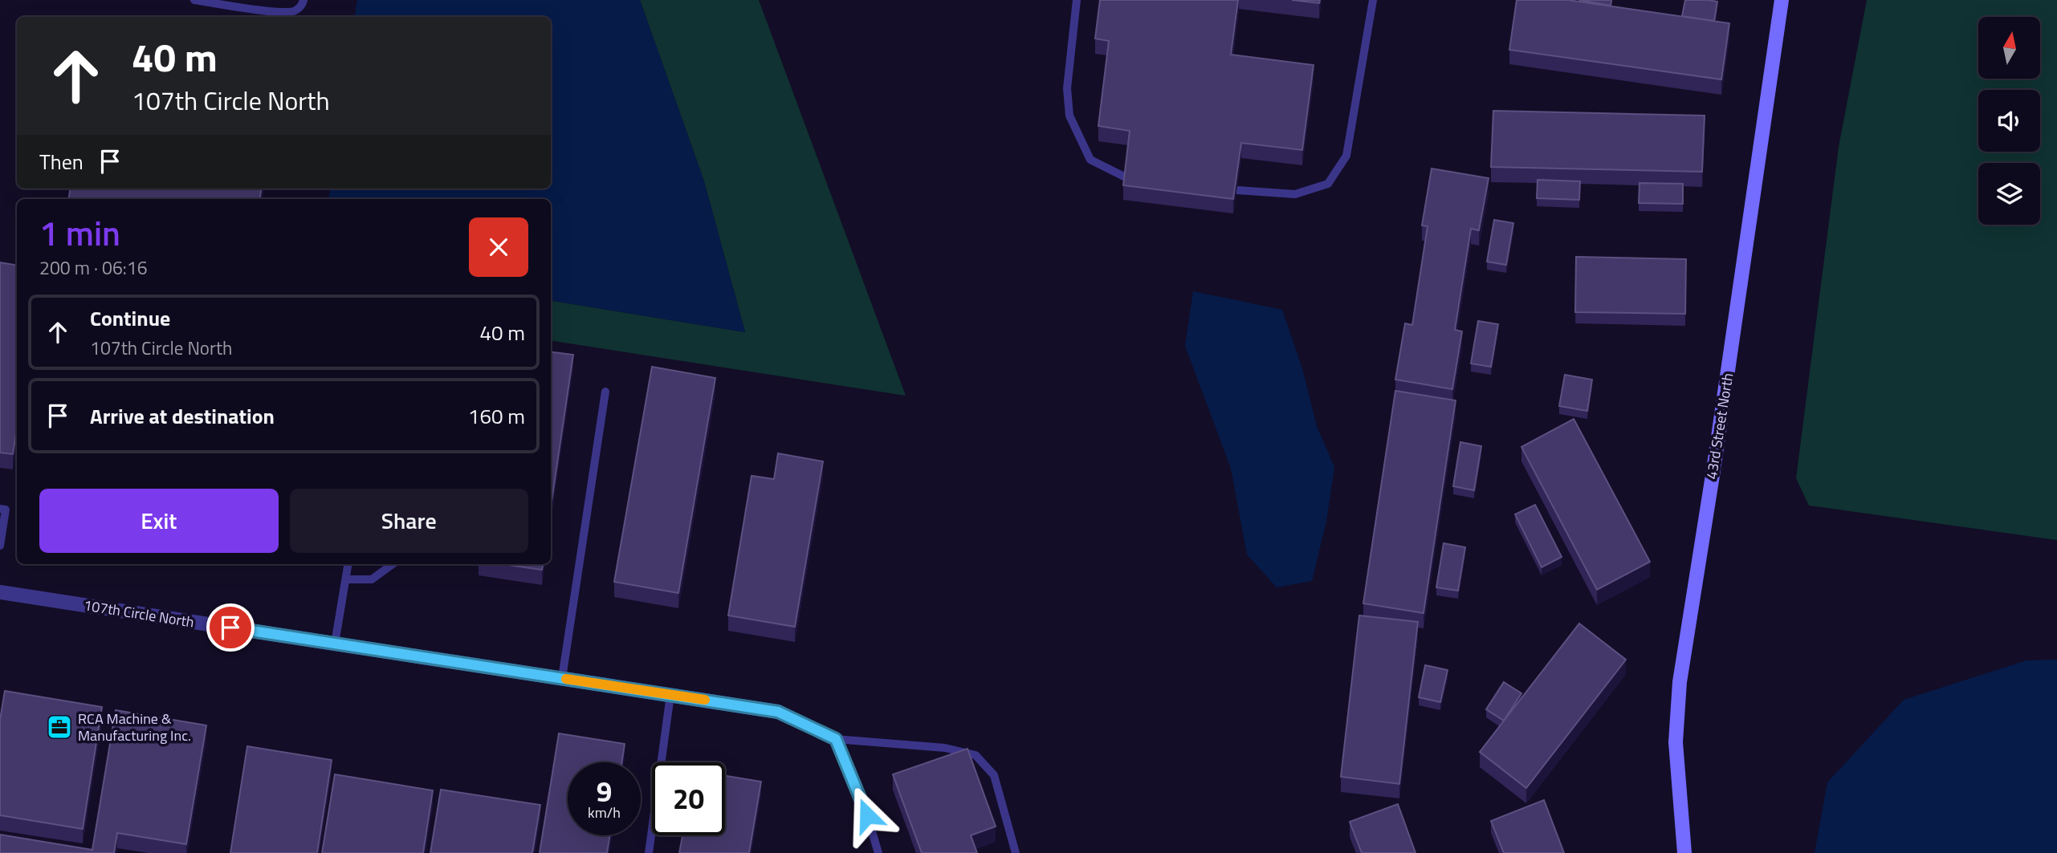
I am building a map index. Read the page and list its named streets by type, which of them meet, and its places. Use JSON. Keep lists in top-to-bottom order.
{
  "streets": {
    "street": ["43rd Street North", "107th Circle North"]
  },
  "places": {
    "office": ["RCA Machine & Manufacturing Inc."]
  },
  "north": "top",
  "page": {
    "turn": ["40 m", "107th Circle North"],
    "then": "Then",
    "heading": ["1 min", "200 m · 06:16"],
    "list": [
      {
        "name": "Continue",
        "note": "107th Circle North",
        "value": "40 m"
      },
      {
        "name": "Arrive at destination",
        "value": "160 m"
      }
    ],
    "buttons": ["Exit", "Share"],
    "speed": "9 km/h",
    "limit": "20"
  }
}
